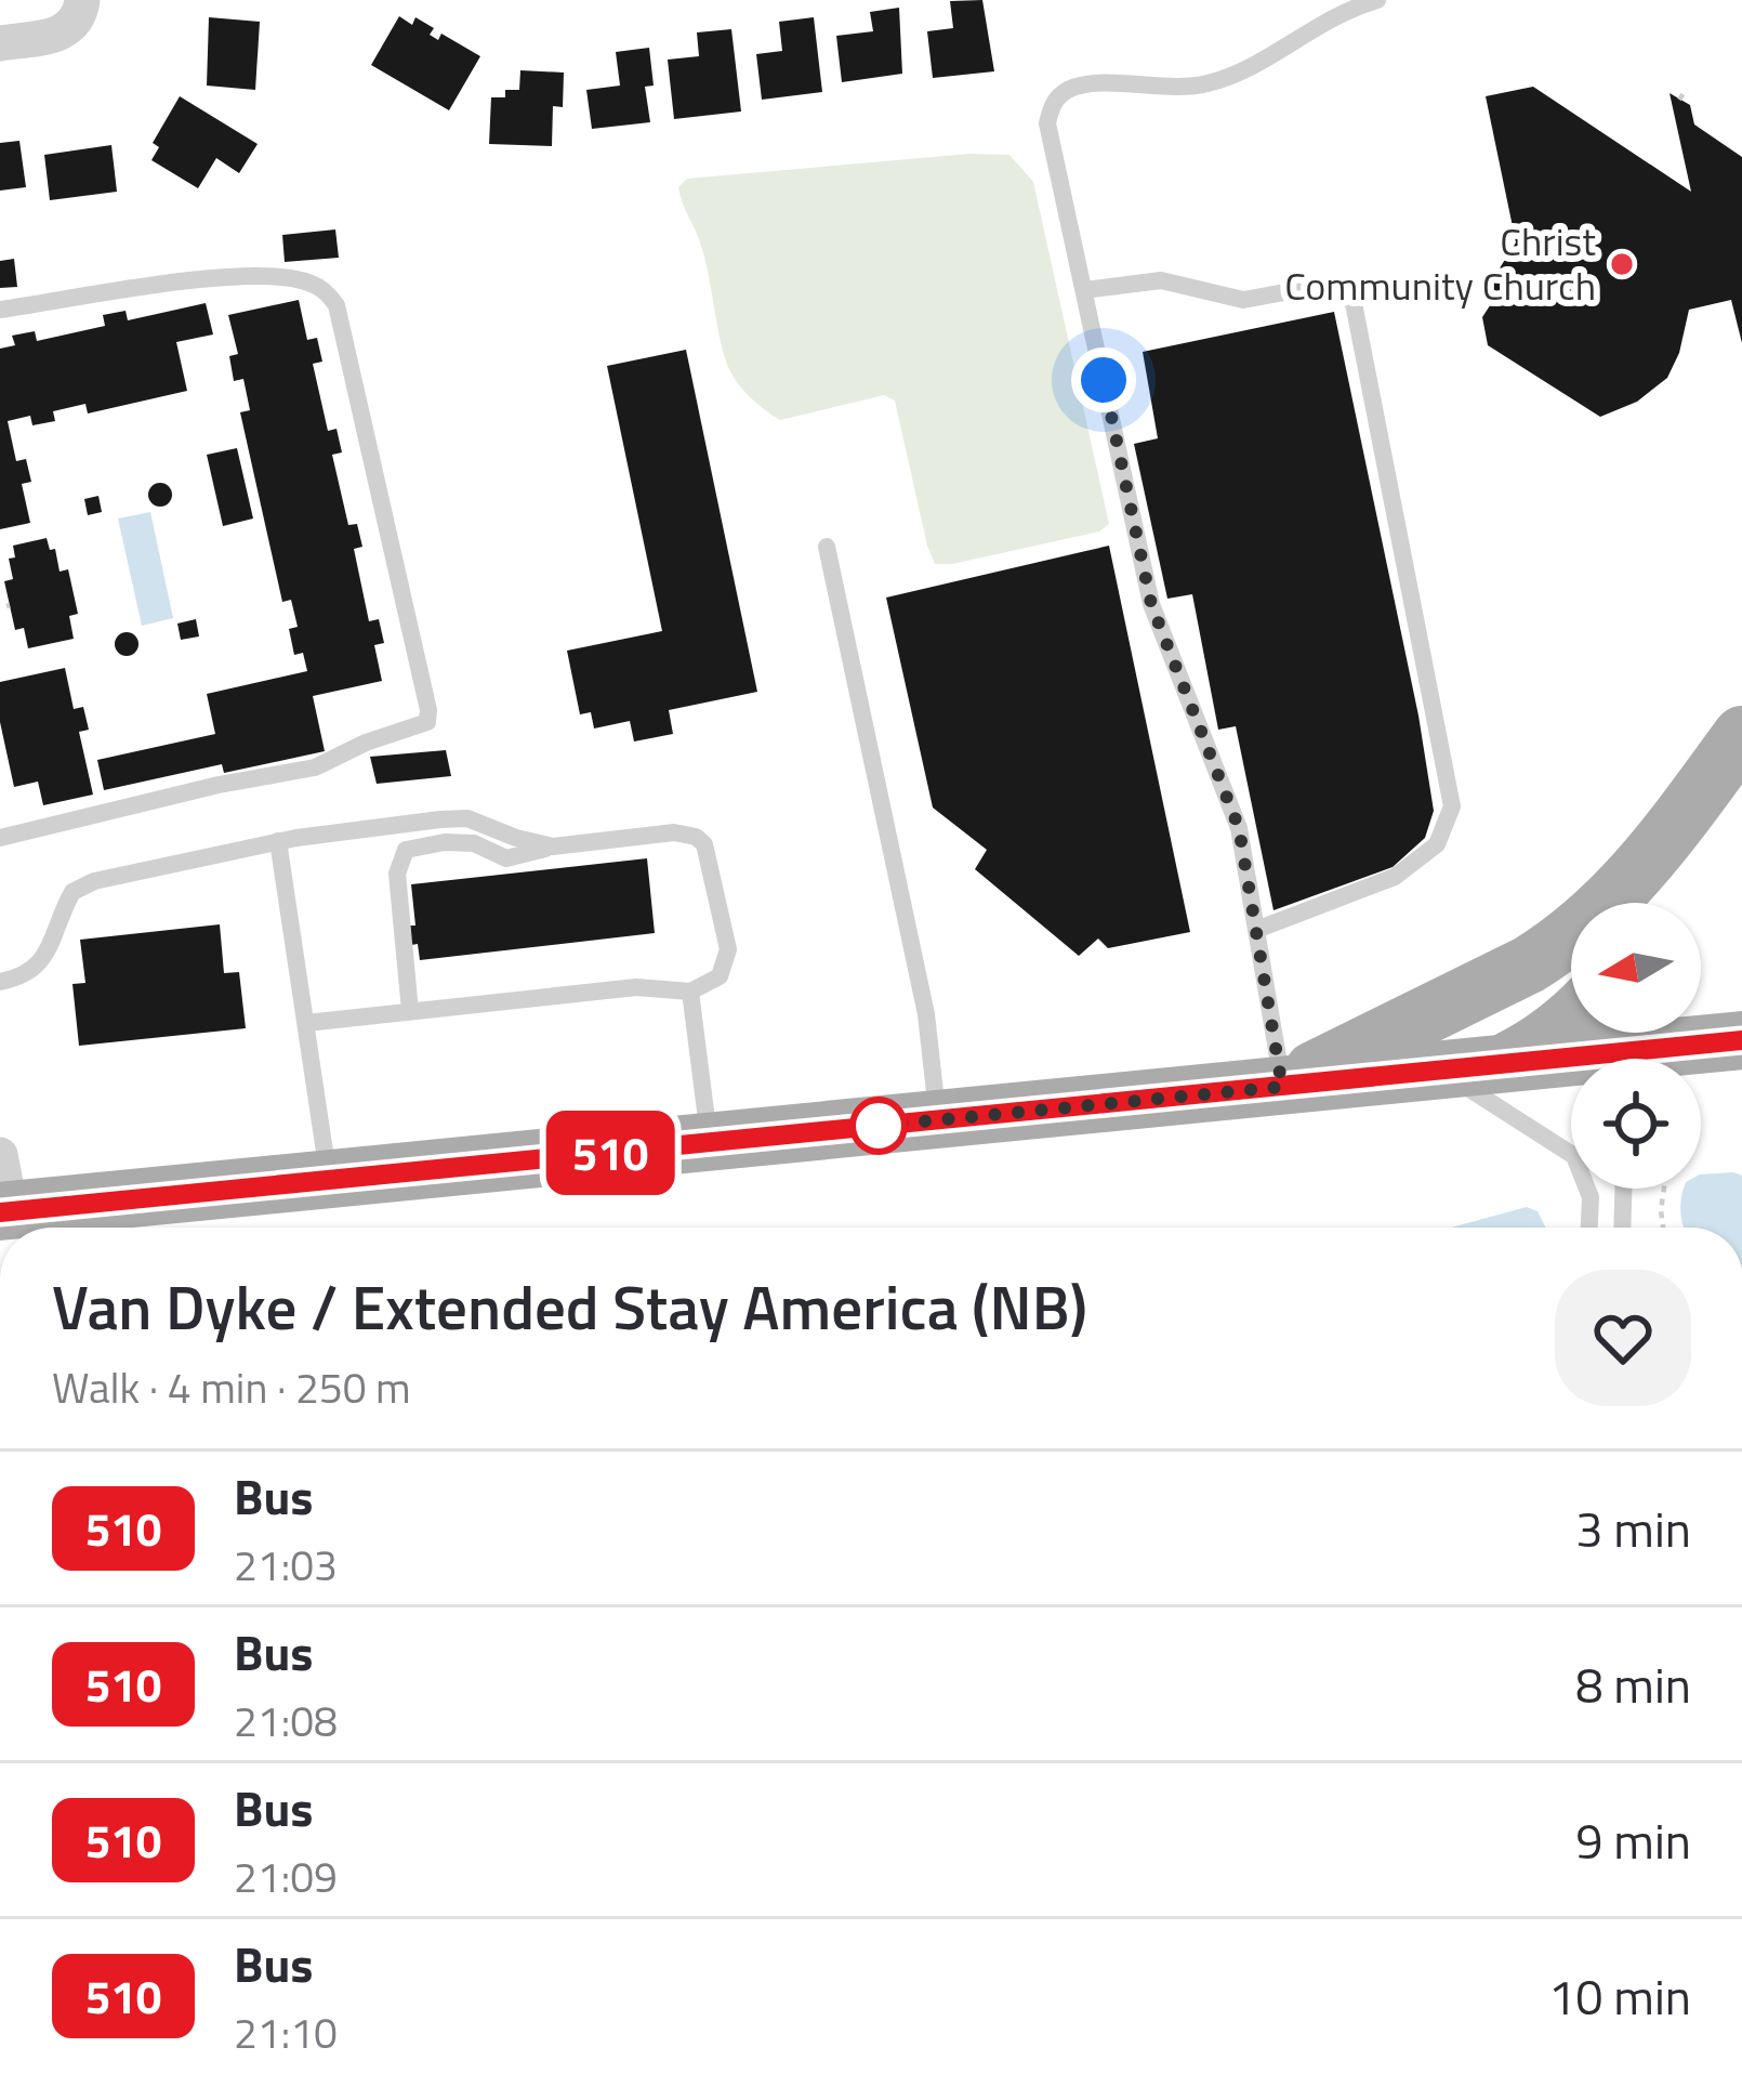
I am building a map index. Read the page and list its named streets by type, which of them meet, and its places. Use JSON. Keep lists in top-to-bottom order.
{
  "places": ["Christ Community Church"],
  "lines": ["bus line 510"],
  "north": "left",
  "page": {
    "on_map": "510",
    "heading": ["Van Dyke / Extended Stay America (NB)", "Walk · 4 min · 250 m"],
    "list": [
      {
        "mark": "510",
        "name": "Bus",
        "note": "21:03",
        "value": "3 min"
      },
      {
        "mark": "510",
        "name": "Bus",
        "note": "21:08",
        "value": "8 min"
      },
      {
        "mark": "510",
        "name": "Bus",
        "note": "21:09",
        "value": "9 min"
      },
      {
        "mark": "510",
        "name": "Bus",
        "note": "21:10",
        "value": "10 min"
      }
    ]
  }
}
